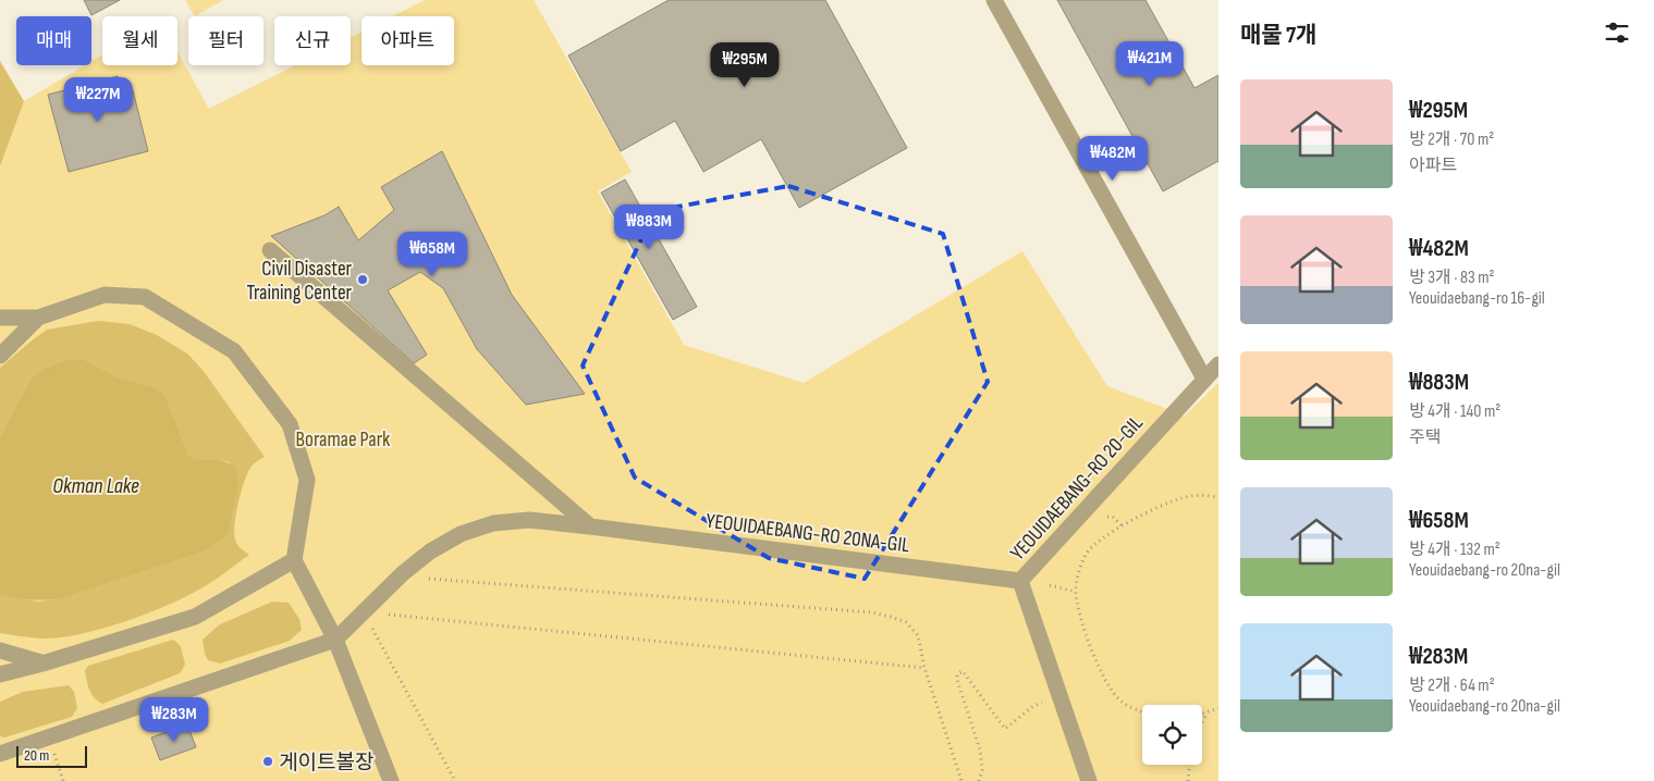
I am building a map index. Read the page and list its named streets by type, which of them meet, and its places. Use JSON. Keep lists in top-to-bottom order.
{
  "streets": {
    "street": ["YEOUIDAEBANG-RO 20-GIL", "YEOUIDAEBANG-RO 20NA-GIL"]
  },
  "crossings": [
    ["YEOUIDAEBANG-RO 20-GIL", "YEOUIDAEBANG-RO 20NA-GIL"]
  ],
  "water": ["Okman Lake"],
  "parks": ["Boramae Park"],
  "places": ["Civil Disaster Training Center", "게이트볼장"],
  "scale_bar": "20 m",
  "page": {
    "heading": "매물 7개",
    "chip": [
      "매매",
      "월세",
      "필터",
      "신규",
      "아파트"
    ],
    "price": [
      "₩421M",
      "₩295M",
      "₩227M",
      "₩482M",
      "₩883M",
      "₩658M",
      "₩283M"
    ],
    "list": [
      {
        "name": "₩295M",
        "note": "방 2개 · 70 m² · 아파트"
      },
      {
        "name": "₩482M",
        "note": "방 3개 · 83 m² · Yeouidaebang-ro 16-gil"
      },
      {
        "name": "₩883M",
        "note": "방 4개 · 140 m² · 주택"
      },
      {
        "name": "₩658M",
        "note": "방 4개 · 132 m² · Yeouidaebang-ro 20na-gil"
      },
      {
        "name": "₩283M",
        "note": "방 2개 · 64 m² · Yeouidaebang-ro 20na-gil"
      }
    ],
    "scale": "20 m"
  }
}
